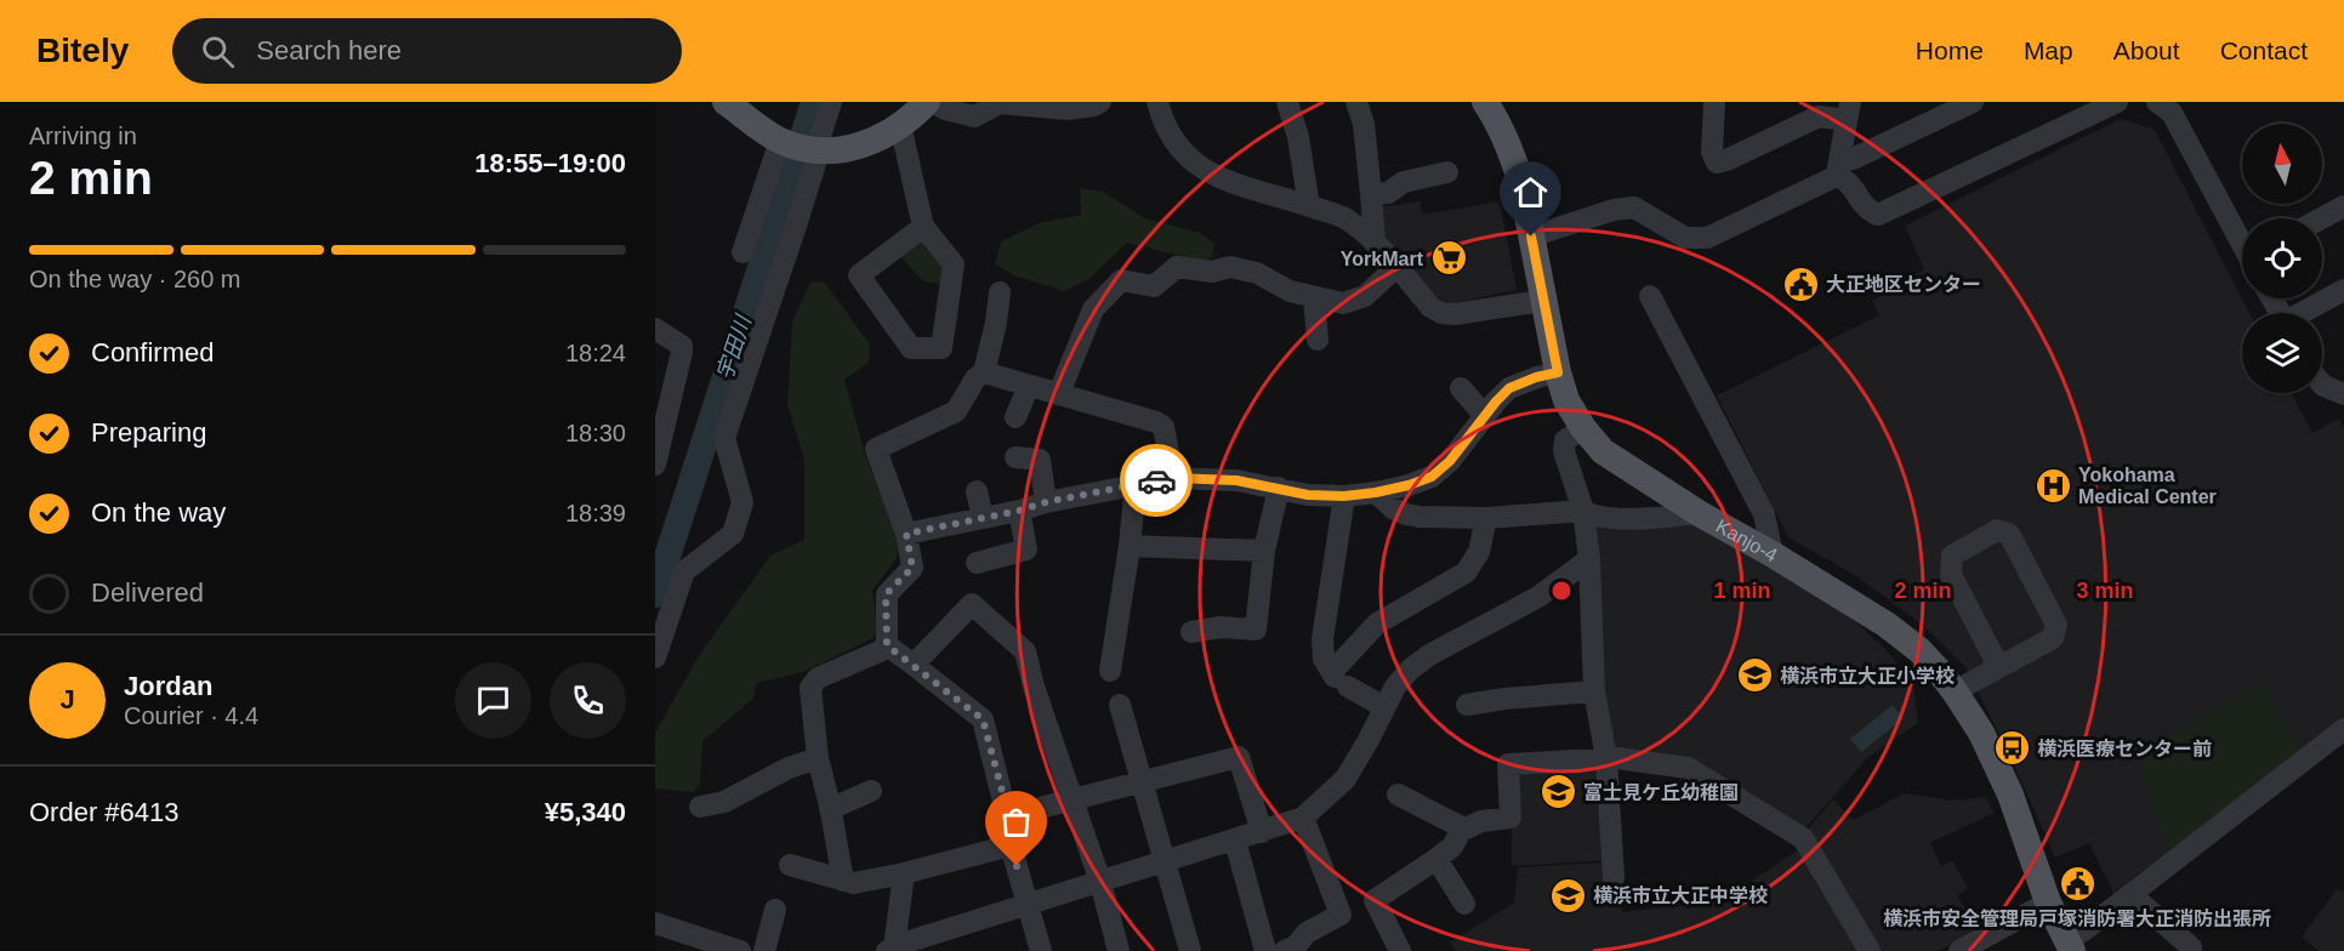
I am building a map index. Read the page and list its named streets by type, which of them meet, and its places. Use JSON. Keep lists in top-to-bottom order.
{
  "streets": {
    "main road": ["Kanjo-4"]
  },
  "water": ["宇田川"],
  "places": {
    "supermarket": ["YorkMart"],
    "public building": ["大正地区センター", "横浜市安全管理局戸塚消防署大正消防出張所"],
    "hospital": ["Yokohama Medical Center"],
    "school or university": ["横浜市立大正小学校", "富士見ケ丘幼稚園", "横浜市立大正中学校"],
    "bus stop": ["横浜医療センター前"]
  },
  "north": "top",
  "page": {
    "header": "Bitely",
    "search": "Search here",
    "nav": [
      "Home",
      "Map",
      "About",
      "Contact"
    ],
    "heading": ["2 min", "Arriving in", "18:55–19:00"],
    "panel": [
      "Jordan",
      "Courier · 4.4",
      "Order #6413",
      "¥5,340"
    ],
    "bar": "On the way · 260 m",
    "list": [
      ["Confirmed", "18:24"],
      ["Preparing", "18:30"],
      ["On the way", "18:39"],
      "Delivered"
    ],
    "round": "J"
  },
  "rings": ["1 min", "2 min", "3 min"]
}
